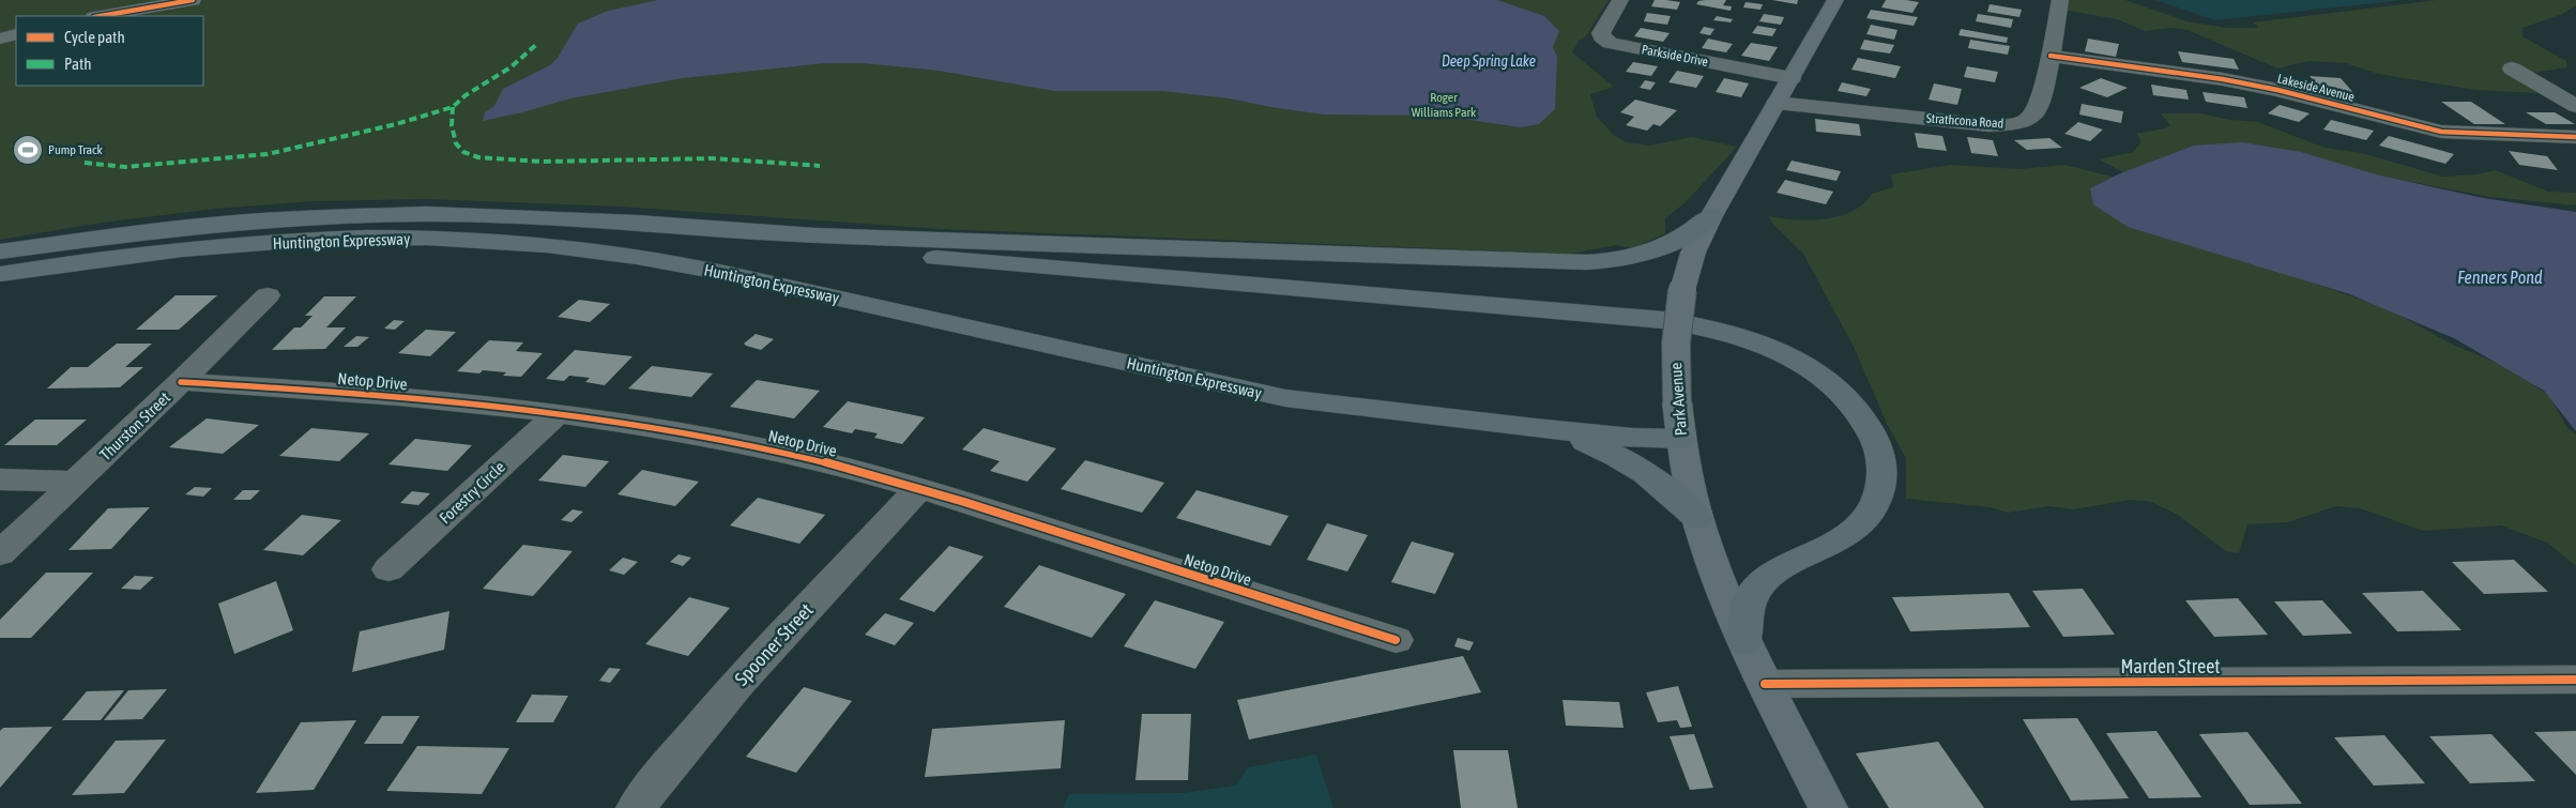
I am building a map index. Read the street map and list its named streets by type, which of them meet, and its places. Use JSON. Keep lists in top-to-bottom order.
{
  "streets": {
    "highway": ["Huntington Expressway"],
    "main road": ["Park Avenue"],
    "street": [
      "Parkside Drive",
      "Lakeside Avenue",
      "Strathcona Road",
      "Netop Drive",
      "Thurston Street",
      "Forestry Circle",
      "Spooner Street",
      "Marden Street"
    ]
  },
  "crossings": [
    ["Parkside Drive", "Park Avenue"],
    ["Lakeside Avenue", "Strathcona Road"],
    ["Strathcona Road", "Park Avenue"],
    ["Netop Drive", "Thurston Street"],
    ["Netop Drive", "Forestry Circle"],
    ["Netop Drive", "Spooner Street"],
    ["Park Avenue", "Marden Street"]
  ],
  "water": ["Deep Spring Lake", "Fenners Pond"],
  "parks": ["Roger Williams Park"],
  "places": {
    "sports": ["Pump Track"]
  },
  "legend": ["Cycle path", "Path"]
}
